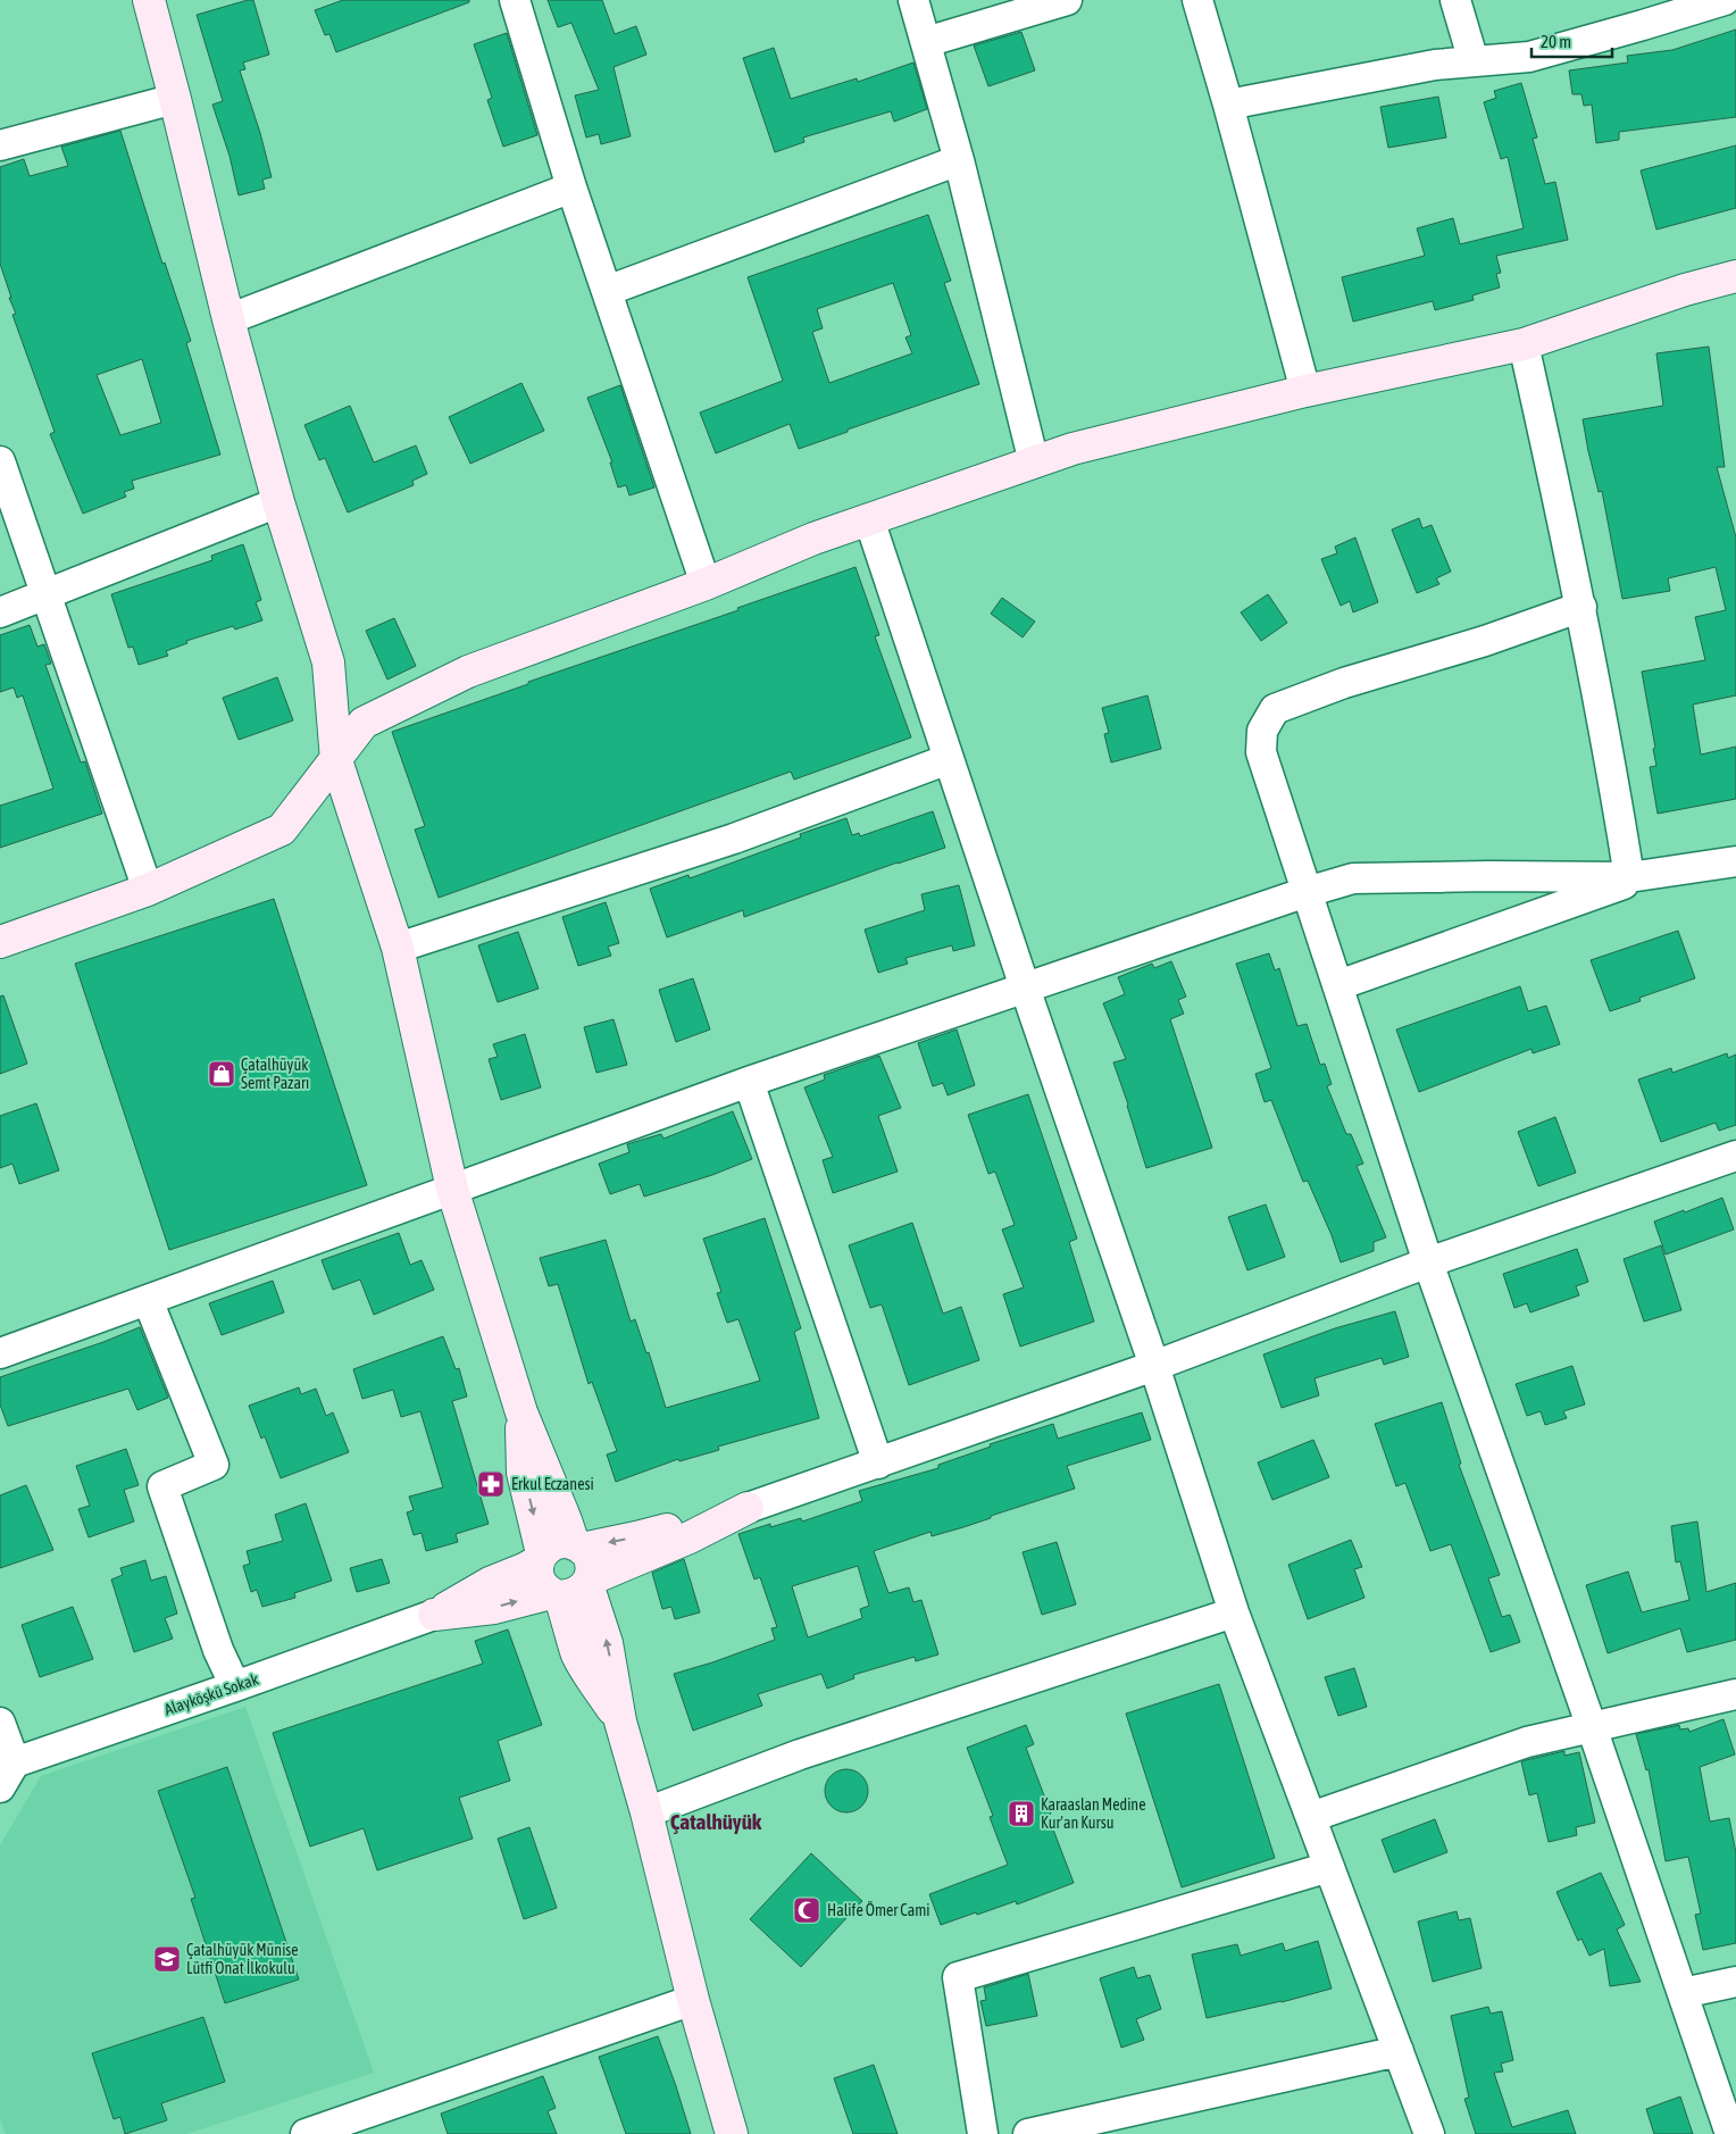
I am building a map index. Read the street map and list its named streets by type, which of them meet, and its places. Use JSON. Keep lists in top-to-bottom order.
{
  "streets": {
    "street": ["Alayköşkü Sokak"]
  },
  "districts": ["Çatalhüyük"],
  "places": {
    "shop": ["Çatalhüyük Semt Pazarı"],
    "pharmacy": ["Erkul Eczanesi"],
    "building": ["Karaaslan Medine Kur'an Kursu"],
    "mosque": ["Halife Ömer Cami"],
    "school or university": ["Çatalhüyük Münise Lütfi Onat İlkokulu"]
  },
  "scale_bar": "20 m"
}
